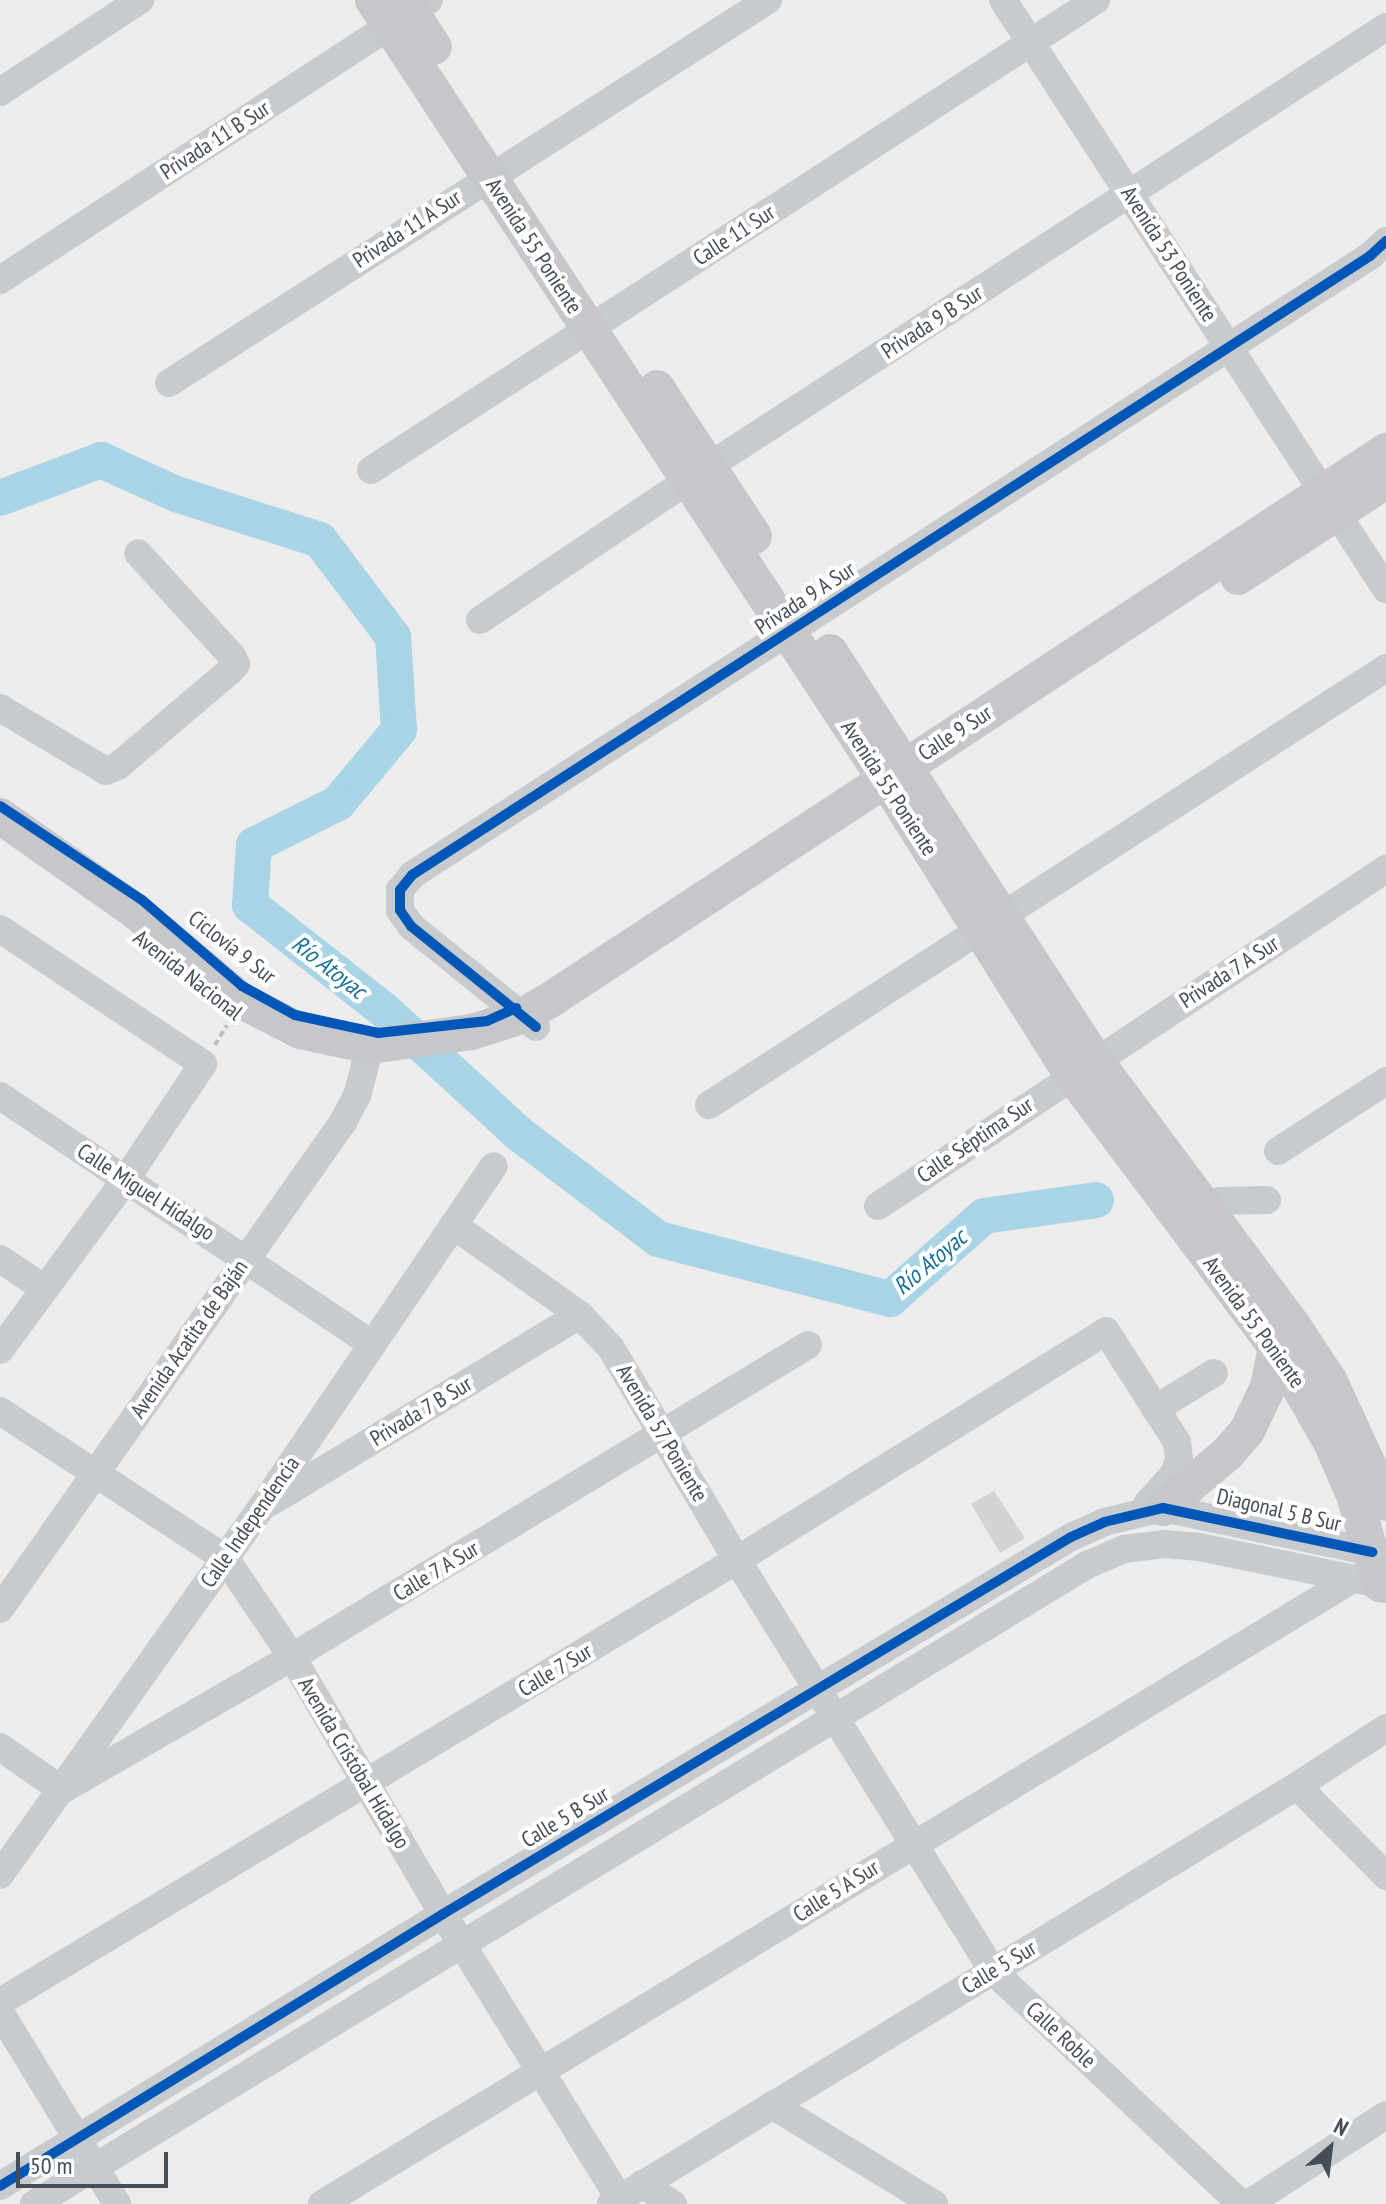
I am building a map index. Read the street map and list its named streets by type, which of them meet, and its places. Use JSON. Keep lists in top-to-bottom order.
{
  "streets": {
    "main road": ["Avenida 55 Poniente", "Calle 9 Sur", "Avenida Nacional"],
    "street": [
      "Privada 11 B Sur",
      "Privada 11 A Sur",
      "Calle 11 Sur",
      "Avenida 53 Poniente",
      "Privada 9 B Sur",
      "Privada 9 A Sur",
      "Privada 7 A Sur",
      "Calle Séptima Sur",
      "Calle Miguel Hidalgo",
      "Avenida Acatita de Baján",
      "Privada 7 B Sur",
      "Avenida 57 Poniente",
      "Diagonal 5 B Sur",
      "Calle Independencia",
      "Calle 7 A Sur",
      "Calle 7 Sur",
      "Avenida Cristóbal Hidalgo",
      "Calle 5 B Sur",
      "Calle 5 A Sur",
      "Calle 5 Sur",
      "Calle Roble"
    ],
    "cycle path": ["Ciclovía 9 Sur"]
  },
  "crossings": [
    ["Privada 11 B Sur", "Avenida 55 Poniente"],
    ["Privada 11 A Sur", "Avenida 55 Poniente"],
    ["Calle 11 Sur", "Avenida 55 Poniente"],
    ["Calle 11 Sur", "Avenida 53 Poniente"],
    ["Avenida 55 Poniente", "Privada 9 B Sur"],
    ["Avenida 55 Poniente", "Privada 9 A Sur"],
    ["Avenida 55 Poniente", "Calle 9 Sur"],
    ["Avenida 55 Poniente", "Privada 7 A Sur"],
    ["Avenida 55 Poniente", "Calle Séptima Sur"],
    ["Avenida 55 Poniente", "Diagonal 5 B Sur"],
    ["Avenida 55 Poniente", "Calle 5 A Sur"],
    ["Avenida 53 Poniente", "Privada 9 B Sur"],
    ["Avenida 53 Poniente", "Privada 9 A Sur"],
    ["Avenida 53 Poniente", "Calle 9 Sur"],
    ["Privada 9 A Sur", "Calle 9 Sur"],
    ["Privada 9 A Sur", "Avenida Nacional"],
    ["Calle 9 Sur", "Avenida Nacional"],
    ["Privada 7 A Sur", "Calle Séptima Sur"],
    ["Avenida Nacional", "Avenida Acatita de Baján"],
    ["Calle Miguel Hidalgo", "Avenida Acatita de Baján"],
    ["Calle Miguel Hidalgo", "Calle Independencia"],
    ["Avenida Acatita de Baján", "Avenida Cristóbal Hidalgo"],
    ["Privada 7 B Sur", "Avenida 57 Poniente"],
    ["Privada 7 B Sur", "Calle Independencia"],
    ["Avenida 57 Poniente", "Calle Independencia"],
    ["Avenida 57 Poniente", "Calle 7 A Sur"],
    ["Avenida 57 Poniente", "Calle 7 Sur"],
    ["Avenida 57 Poniente", "Calle 5 B Sur"],
    ["Avenida 57 Poniente", "Calle Roble"],
    ["Diagonal 5 B Sur", "Calle 5 B Sur"],
    ["Diagonal 5 B Sur", "Calle 5 A Sur"],
    ["Calle Independencia", "Calle 7 A Sur"],
    ["Calle Independencia", "Avenida Cristóbal Hidalgo"],
    ["Calle 7 A Sur", "Avenida Cristóbal Hidalgo"],
    ["Calle 7 Sur", "Avenida Cristóbal Hidalgo"],
    ["Avenida Cristóbal Hidalgo", "Calle 5 B Sur"],
    ["Avenida Cristóbal Hidalgo", "Calle 5 A Sur"],
    ["Avenida Cristóbal Hidalgo", "Calle 5 Sur"],
    ["Calle 5 A Sur", "Calle Roble"],
    ["Calle 5 Sur", "Calle Roble"]
  ],
  "water": ["Río Atoyac"],
  "scale_bar": "50 m",
  "north": "top right"
}
